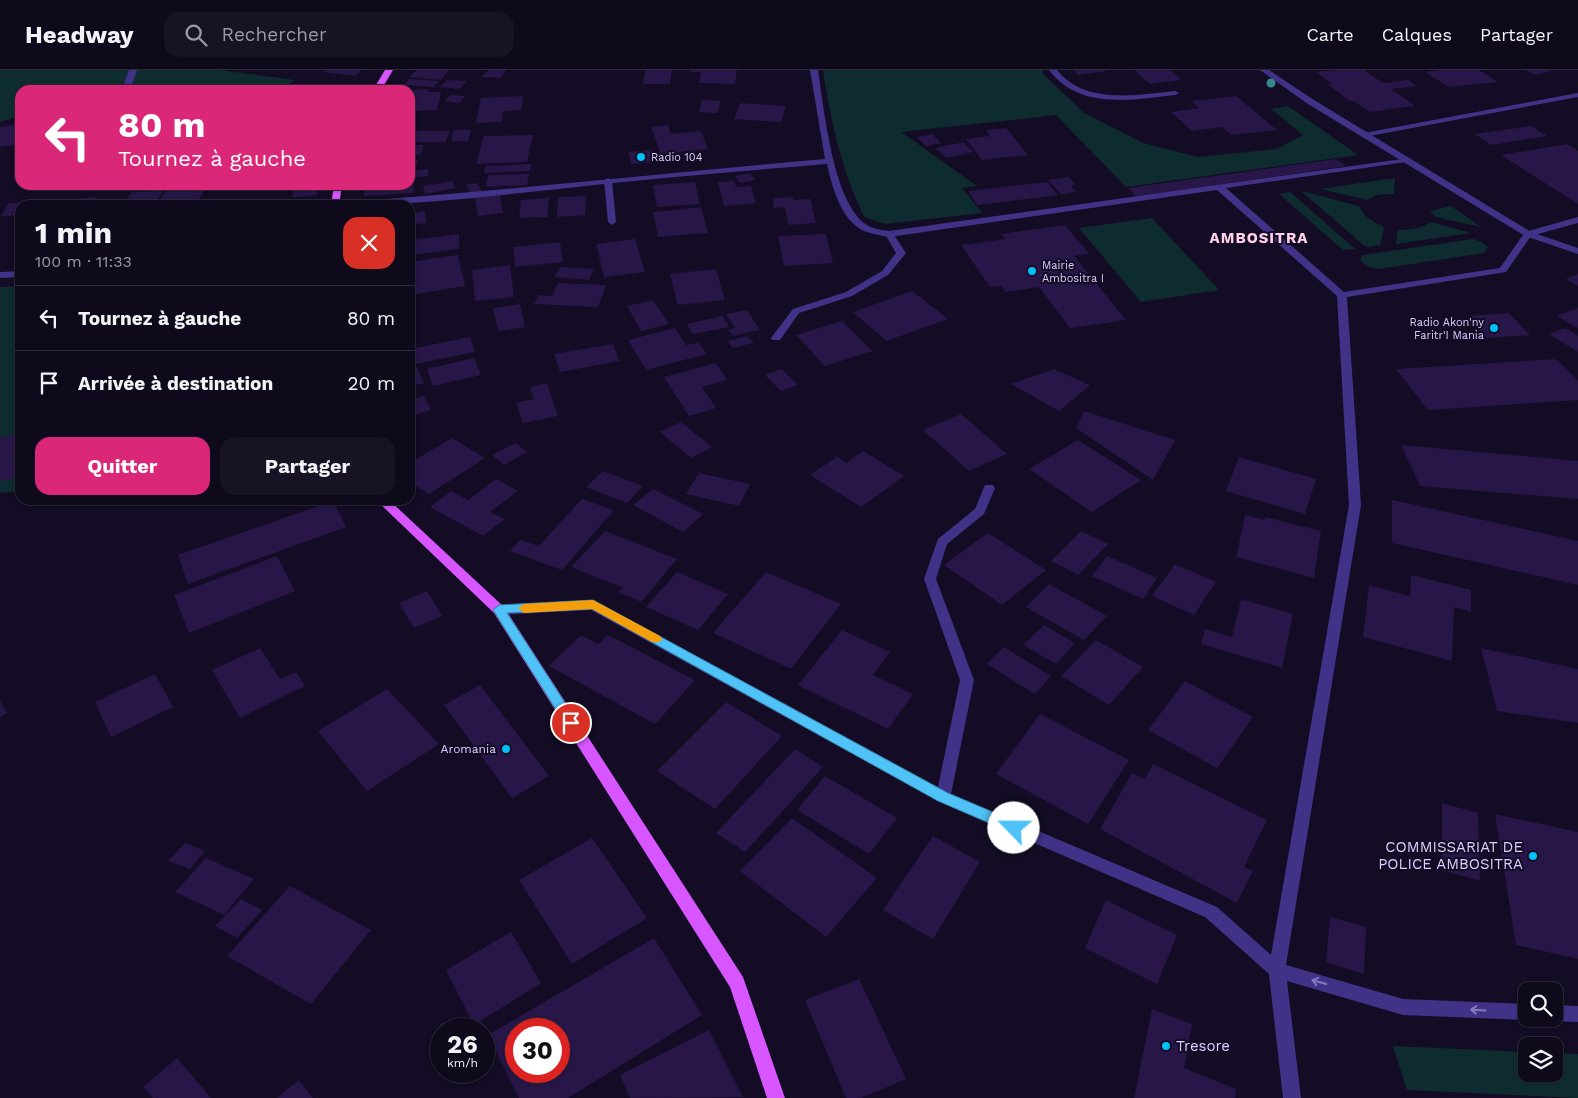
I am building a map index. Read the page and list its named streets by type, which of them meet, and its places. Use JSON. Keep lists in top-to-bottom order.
{
  "districts": ["AMBOSITRA"],
  "places": [
    "Radio 104",
    "Mairie Ambositra I",
    "Radio Akon'ny Faritr'I Mania",
    "Aromania",
    "COMMISSARIAT DE POLICE AMBOSITRA",
    "Tresore"
  ],
  "page": {
    "header": "Headway",
    "search": "Rechercher",
    "nav": ["Carte", "Calques", "Partager"],
    "turn": ["80 m", "Tournez à gauche"],
    "heading": ["1 min", "100 m · 11:33"],
    "list": [
      {
        "name": "Tournez à gauche",
        "value": "80 m"
      },
      {
        "name": "Arrivée à destination",
        "value": "20 m"
      }
    ],
    "buttons": ["Quitter", "Partager"],
    "speed": "26 km/h",
    "limit": "30"
  }
}
